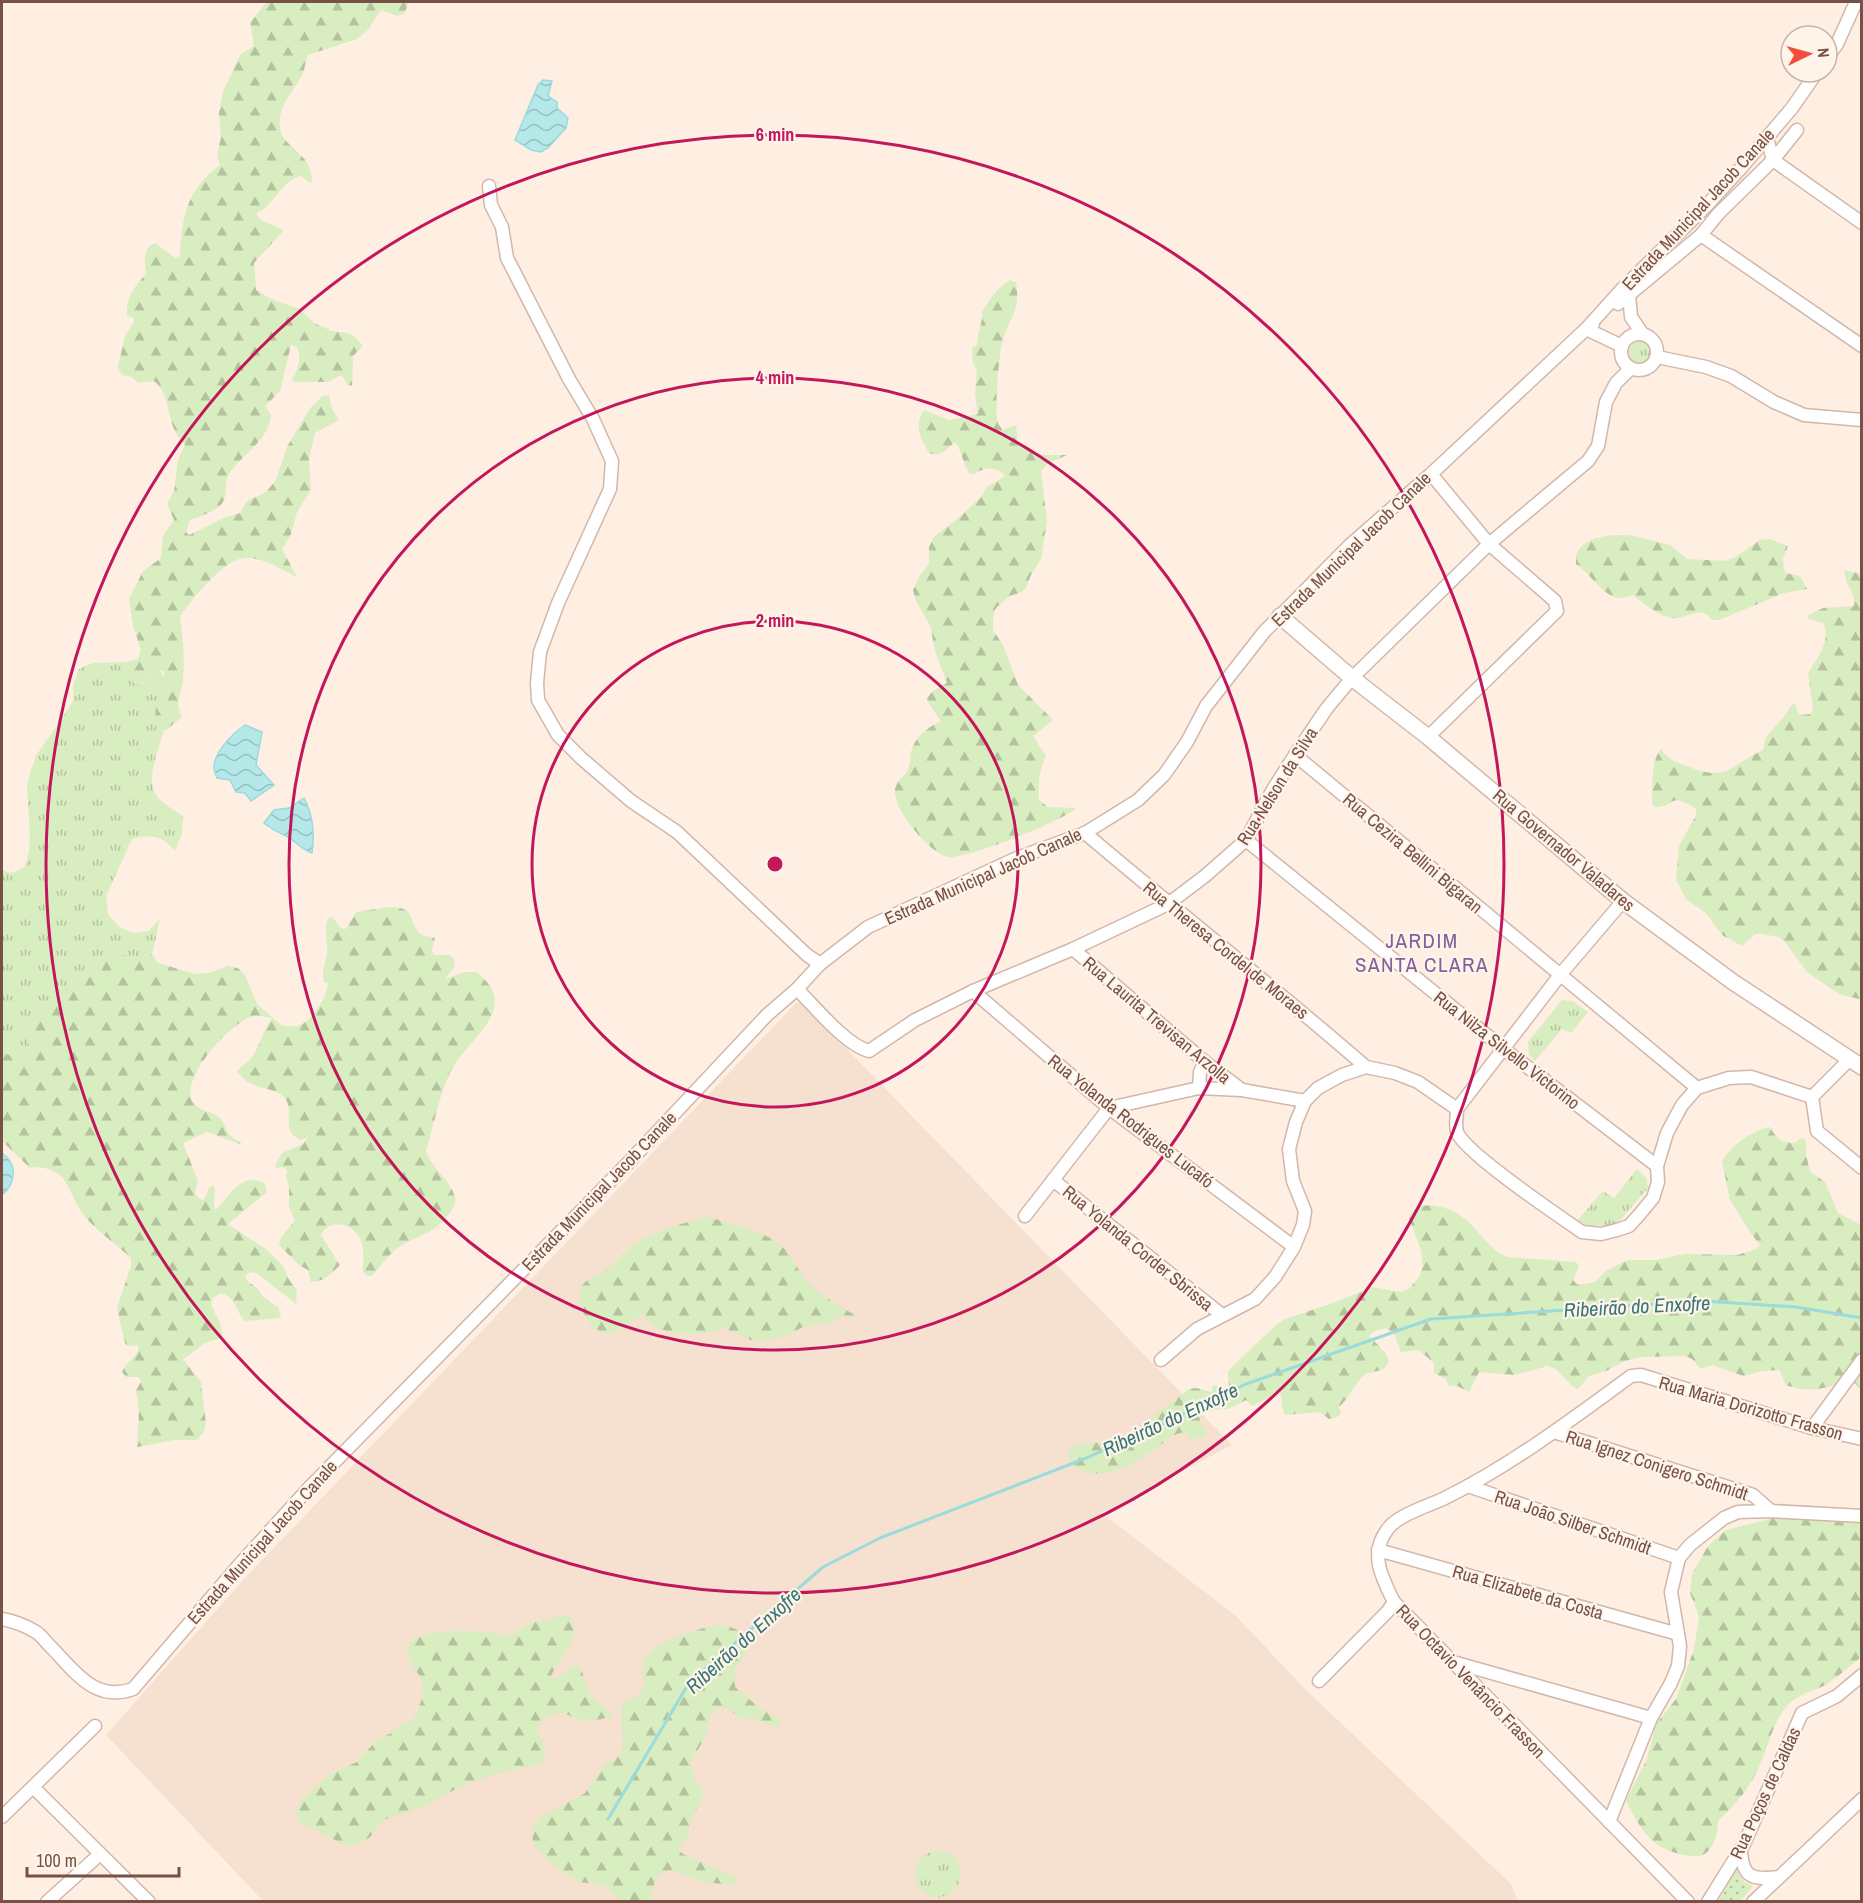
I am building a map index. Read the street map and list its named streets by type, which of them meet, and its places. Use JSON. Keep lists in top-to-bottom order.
{
  "streets": {
    "street": [
      "Estrada Municipal Jacob Canale",
      "Rua Nelson da Silva",
      "Rua Governador Valadares",
      "Rua Cezira Bellini Bigaran",
      "Rua Theresa Cordel de Moraes",
      "Rua Laurita Trevisan Arzolla",
      "Rua Nilza Silvello Victorino",
      "Rua Yolanda Rodrigues Lucafó",
      "Rua Yolanda Corder Sbrissa",
      "Rua Maria Dorizotto Frasson",
      "Rua Ignez Conigero Schmidt",
      "Rua João Silber Schmidt",
      "Rua Elizabete da Costa",
      "Rua Octavio Venâncio Frasson",
      "Rua Poços de Caldas"
    ]
  },
  "crossings": [
    ["Estrada Municipal Jacob Canale", "Rua Nelson da Silva"],
    ["Estrada Municipal Jacob Canale", "Rua Governador Valadares"],
    ["Estrada Municipal Jacob Canale", "Rua Theresa Cordel de Moraes"],
    ["Rua Nelson da Silva", "Rua Governador Valadares"],
    ["Rua Nelson da Silva", "Rua Cezira Bellini Bigaran"],
    ["Rua Nelson da Silva", "Rua Theresa Cordel de Moraes"],
    ["Rua Nelson da Silva", "Rua Laurita Trevisan Arzolla"],
    ["Rua Nelson da Silva", "Rua Nilza Silvello Victorino"],
    ["Rua Nelson da Silva", "Rua Yolanda Rodrigues Lucafó"],
    ["Rua Maria Dorizotto Frasson", "Rua Ignez Conigero Schmidt"],
    ["Rua Elizabete da Costa", "Rua Octavio Venâncio Frasson"]
  ],
  "districts": ["JARDIM SANTA CLARA"],
  "water": ["Ribeirão do Enxofre"],
  "scale_bar": "100 m",
  "north": "right",
  "rings": ["6 min", "4 min", "2 min"]
}
